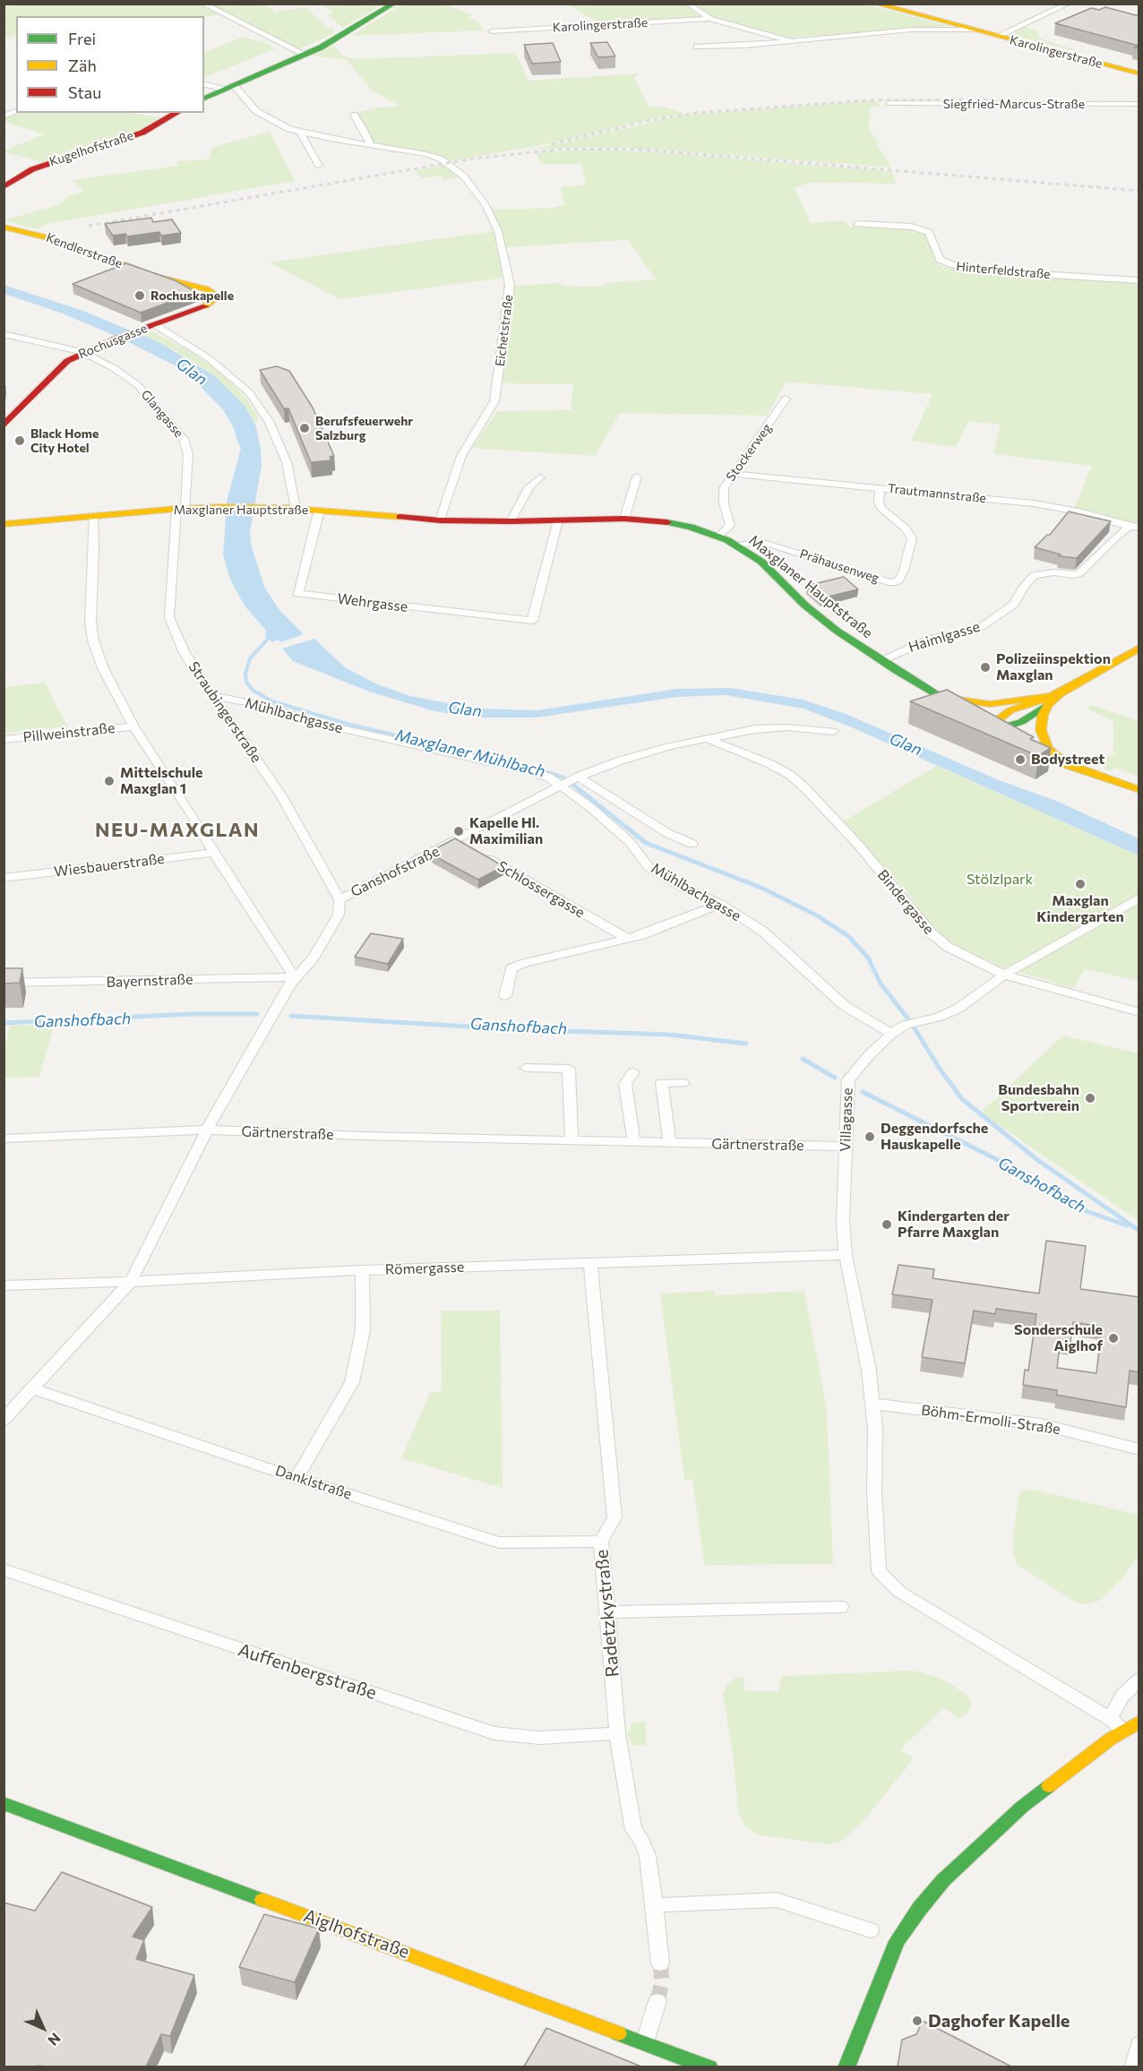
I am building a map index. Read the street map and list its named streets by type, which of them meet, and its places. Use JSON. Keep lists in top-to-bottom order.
{
  "streets": {
    "street": [
      "Karolingerstraße",
      "Siegfried-Marcus-Straße",
      "Kugelhofstraße",
      "Kendlerstraße",
      "Hinterfeldstraße",
      "Eichetstraße",
      "Rochusgasse",
      "Glangasse",
      "Stockerweg",
      "Trautmannstraße",
      "Maxglaner Hauptstraße",
      "Prähausenweg",
      "Wehrgasse",
      "Haimlgasse",
      "Straubingerstraße",
      "Mühlbachgasse",
      "Pillweinstraße",
      "Wiesbauerstraße",
      "Ganshofstraße",
      "Schlossergasse",
      "Bindergasse",
      "Bayernstraße",
      "Villagasse",
      "Gärtnerstraße",
      "Römergasse",
      "Böhm-Ermolli-Straße",
      "Danklstraße",
      "Radetzkystraße",
      "Auffenbergstraße",
      "Aiglhofstraße"
    ]
  },
  "crossings": [
    ["Kendlerstraße", "Rochusgasse"],
    ["Eichetstraße", "Maxglaner Hauptstraße"],
    ["Rochusgasse", "Glangasse"],
    ["Glangasse", "Maxglaner Hauptstraße"],
    ["Glangasse", "Straubingerstraße"],
    ["Stockerweg", "Trautmannstraße"],
    ["Stockerweg", "Maxglaner Hauptstraße"],
    ["Trautmannstraße", "Prähausenweg"],
    ["Trautmannstraße", "Haimlgasse"],
    ["Maxglaner Hauptstraße", "Prähausenweg"],
    ["Maxglaner Hauptstraße", "Wehrgasse"],
    ["Maxglaner Hauptstraße", "Haimlgasse"],
    ["Maxglaner Hauptstraße", "Straubingerstraße"],
    ["Straubingerstraße", "Mühlbachgasse"],
    ["Straubingerstraße", "Ganshofstraße"],
    ["Mühlbachgasse", "Ganshofstraße"],
    ["Mühlbachgasse", "Villagasse"],
    ["Ganshofstraße", "Schlossergasse"],
    ["Ganshofstraße", "Bindergasse"],
    ["Ganshofstraße", "Bayernstraße"],
    ["Ganshofstraße", "Gärtnerstraße"],
    ["Ganshofstraße", "Römergasse"],
    ["Ganshofstraße", "Danklstraße"],
    ["Bindergasse", "Villagasse"],
    ["Villagasse", "Gärtnerstraße"],
    ["Villagasse", "Römergasse"],
    ["Villagasse", "Böhm-Ermolli-Straße"],
    ["Römergasse", "Radetzkystraße"],
    ["Danklstraße", "Radetzkystraße"],
    ["Radetzkystraße", "Auffenbergstraße"]
  ],
  "districts": ["NEU-MAXGLAN"],
  "water": ["Glan", "Maxglaner Mühlbach", "Ganshofbach"],
  "parks": ["Stölzlpark"],
  "places": [
    "Rochuskapelle",
    "Berufsfeuerwehr Salzburg",
    "Black Home City Hotel",
    "Polizeiinspektion Maxglan",
    "Bodystreet",
    "Mittelschule Maxglan 1",
    "Kapelle Hl. Maximilian",
    "Maxglan Kindergarten",
    "Bundesbahn Sportverein",
    "Deggendorfsche Hauskapelle",
    "Kindergarten der Pfarre Maxglan",
    "Sonderschule Aiglhof",
    "Daghofer Kapelle"
  ],
  "legend": ["Frei", "Zäh", "Stau"],
  "north": "bottom right"
}
